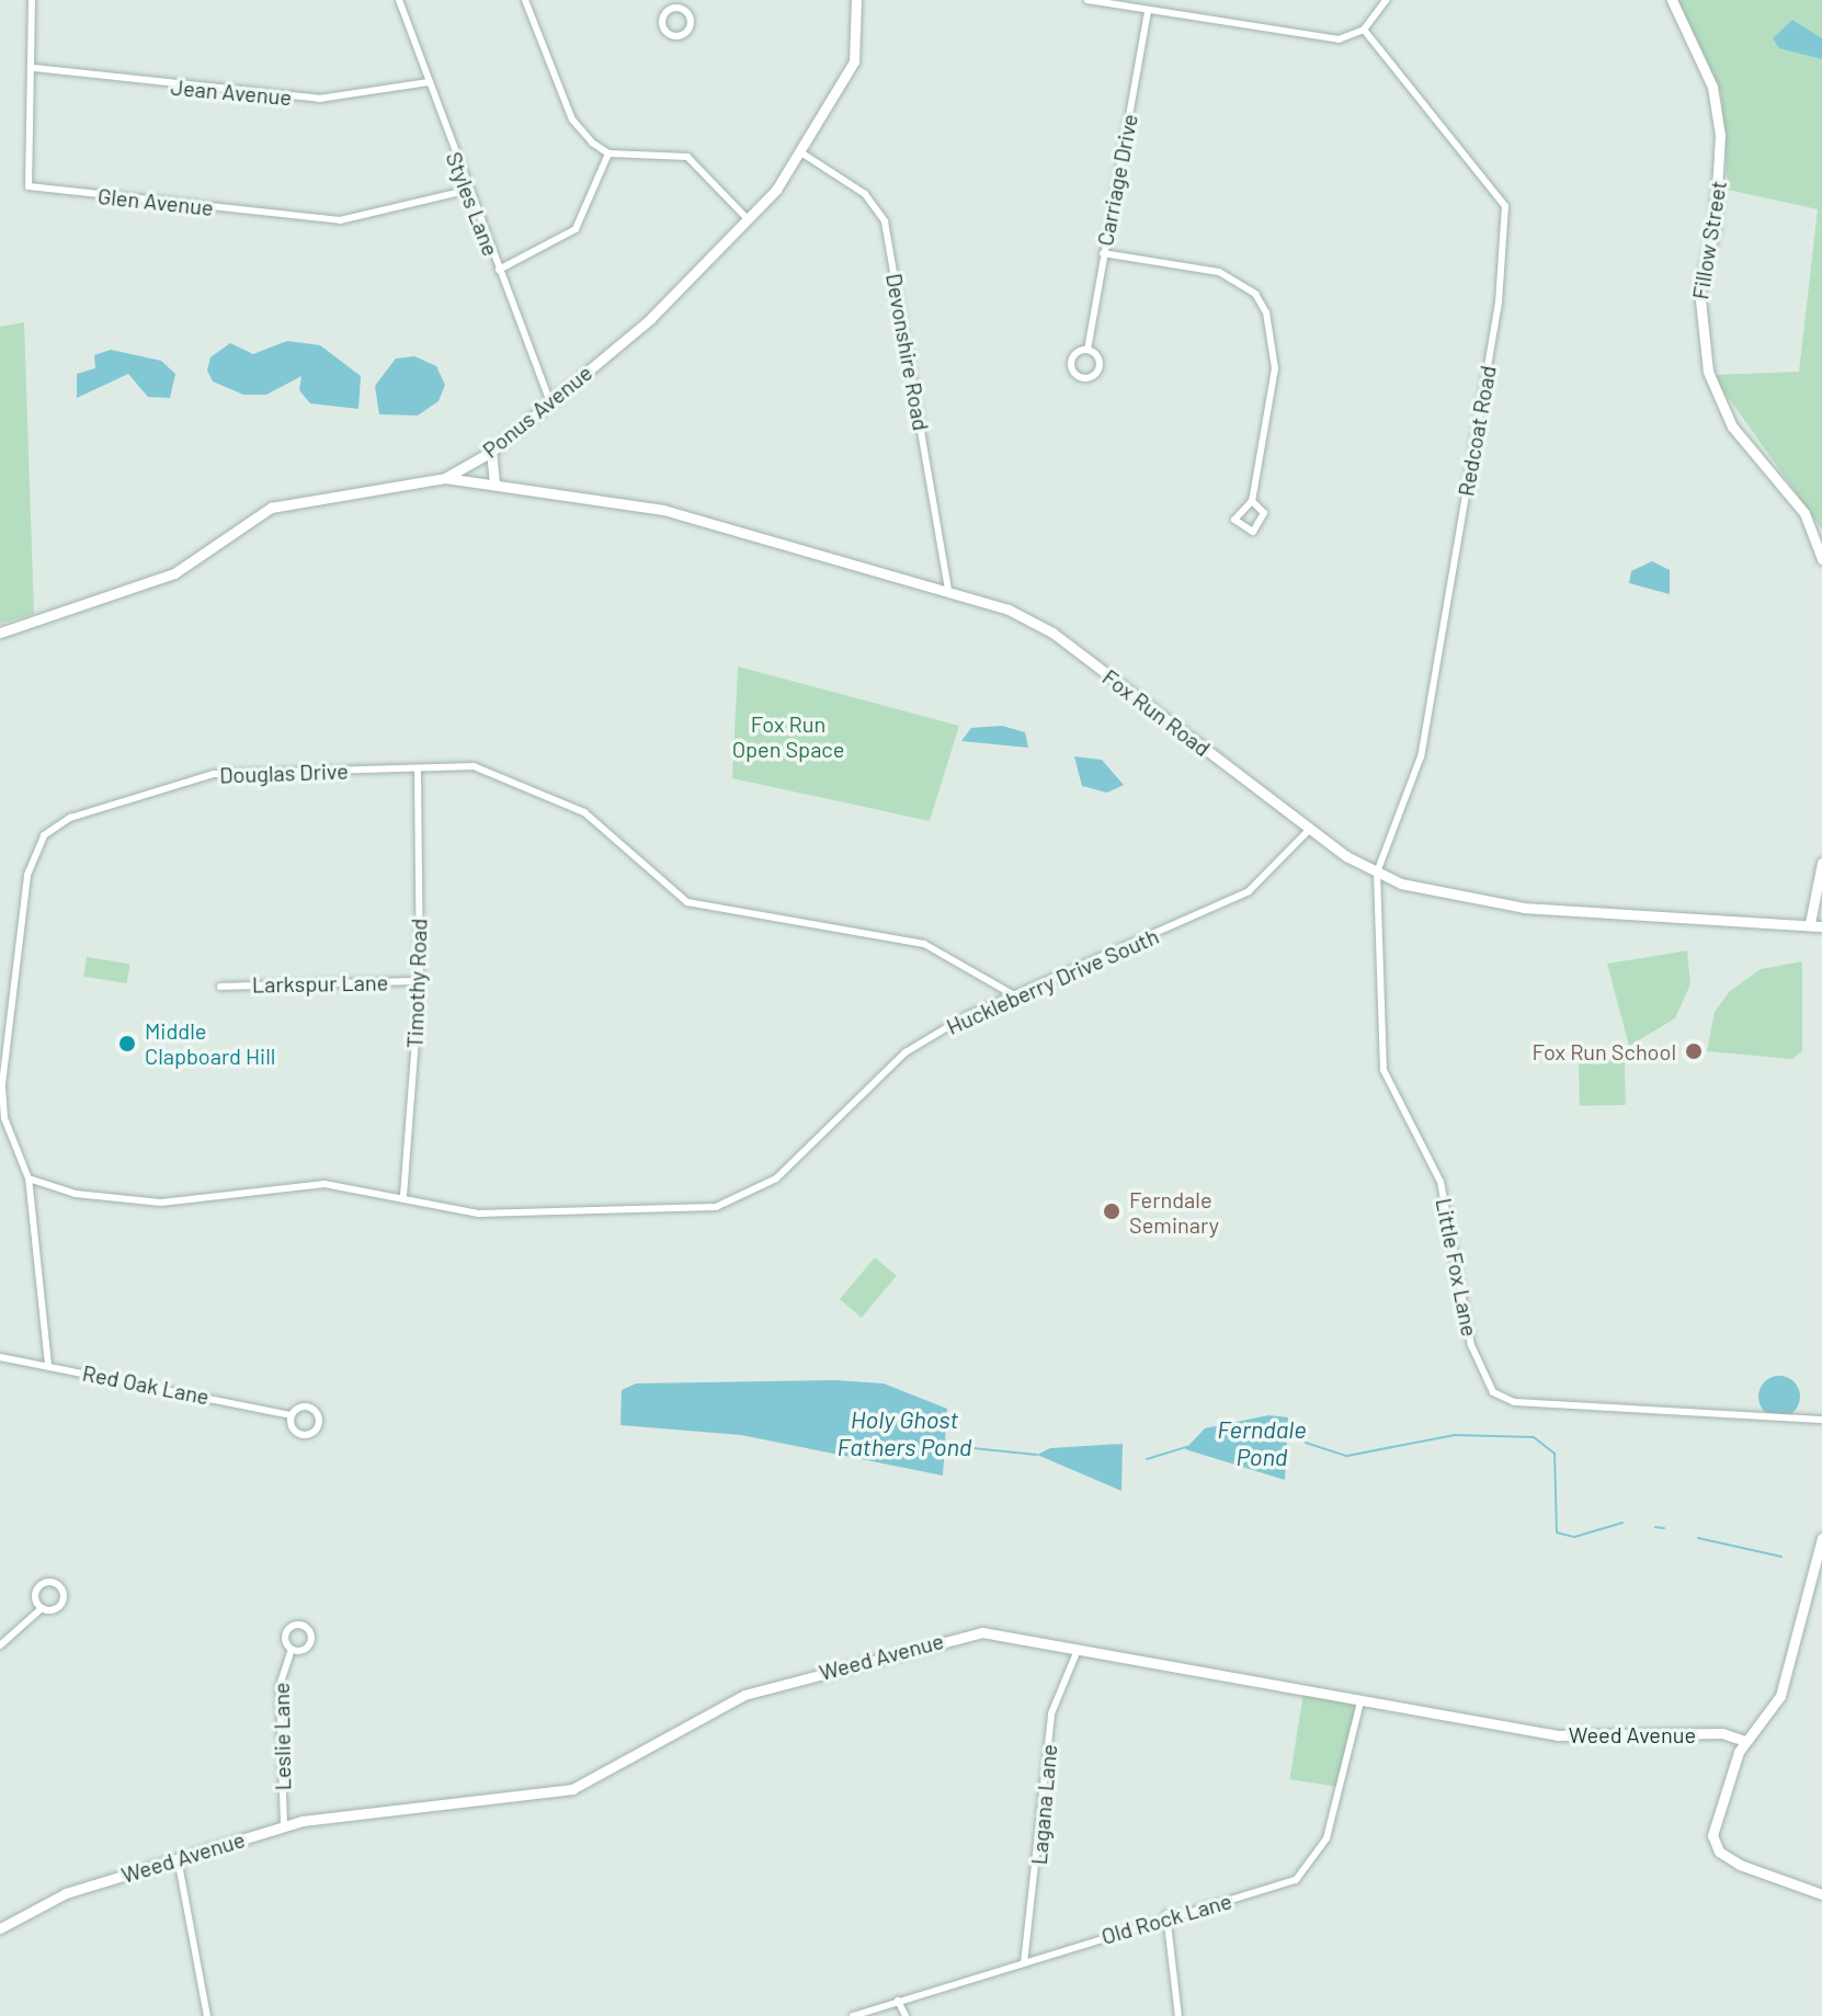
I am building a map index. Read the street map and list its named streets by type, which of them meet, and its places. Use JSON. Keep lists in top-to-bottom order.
{
  "streets": {
    "street": [
      "Jean Avenue",
      "Carriage Drive",
      "Glen Avenue",
      "Styles Lane",
      "Fillow Street",
      "Devonshire Road",
      "Ponus Avenue",
      "Redcoat Road",
      "Fox Run Road",
      "Douglas Drive",
      "Huckleberry Drive South",
      "Larkspur Lane",
      "Timothy Road",
      "Little Fox Lane",
      "Red Oak Lane",
      "Weed Avenue",
      "Leslie Lane",
      "Lagana Lane",
      "Old Rock Lane"
    ]
  },
  "crossings": [
    ["Jean Avenue", "Glen Avenue"],
    ["Jean Avenue", "Styles Lane"],
    ["Glen Avenue", "Styles Lane"],
    ["Styles Lane", "Ponus Avenue"],
    ["Devonshire Road", "Ponus Avenue"],
    ["Devonshire Road", "Fox Run Road"],
    ["Ponus Avenue", "Fox Run Road"],
    ["Redcoat Road", "Fox Run Road"],
    ["Redcoat Road", "Little Fox Lane"],
    ["Fox Run Road", "Huckleberry Drive South"],
    ["Fox Run Road", "Little Fox Lane"],
    ["Douglas Drive", "Huckleberry Drive South"],
    ["Douglas Drive", "Timothy Road"],
    ["Douglas Drive", "Red Oak Lane"],
    ["Huckleberry Drive South", "Timothy Road"],
    ["Larkspur Lane", "Timothy Road"],
    ["Weed Avenue", "Leslie Lane"],
    ["Weed Avenue", "Lagana Lane"],
    ["Weed Avenue", "Old Rock Lane"],
    ["Lagana Lane", "Old Rock Lane"]
  ],
  "water": ["Holy Ghost Fathers Pond", "Ferndale Pond"],
  "parks": ["Fox Run Open Space"],
  "places": ["Middle Clapboard Hill", "Fox Run School", "Ferndale Seminary"]
}
